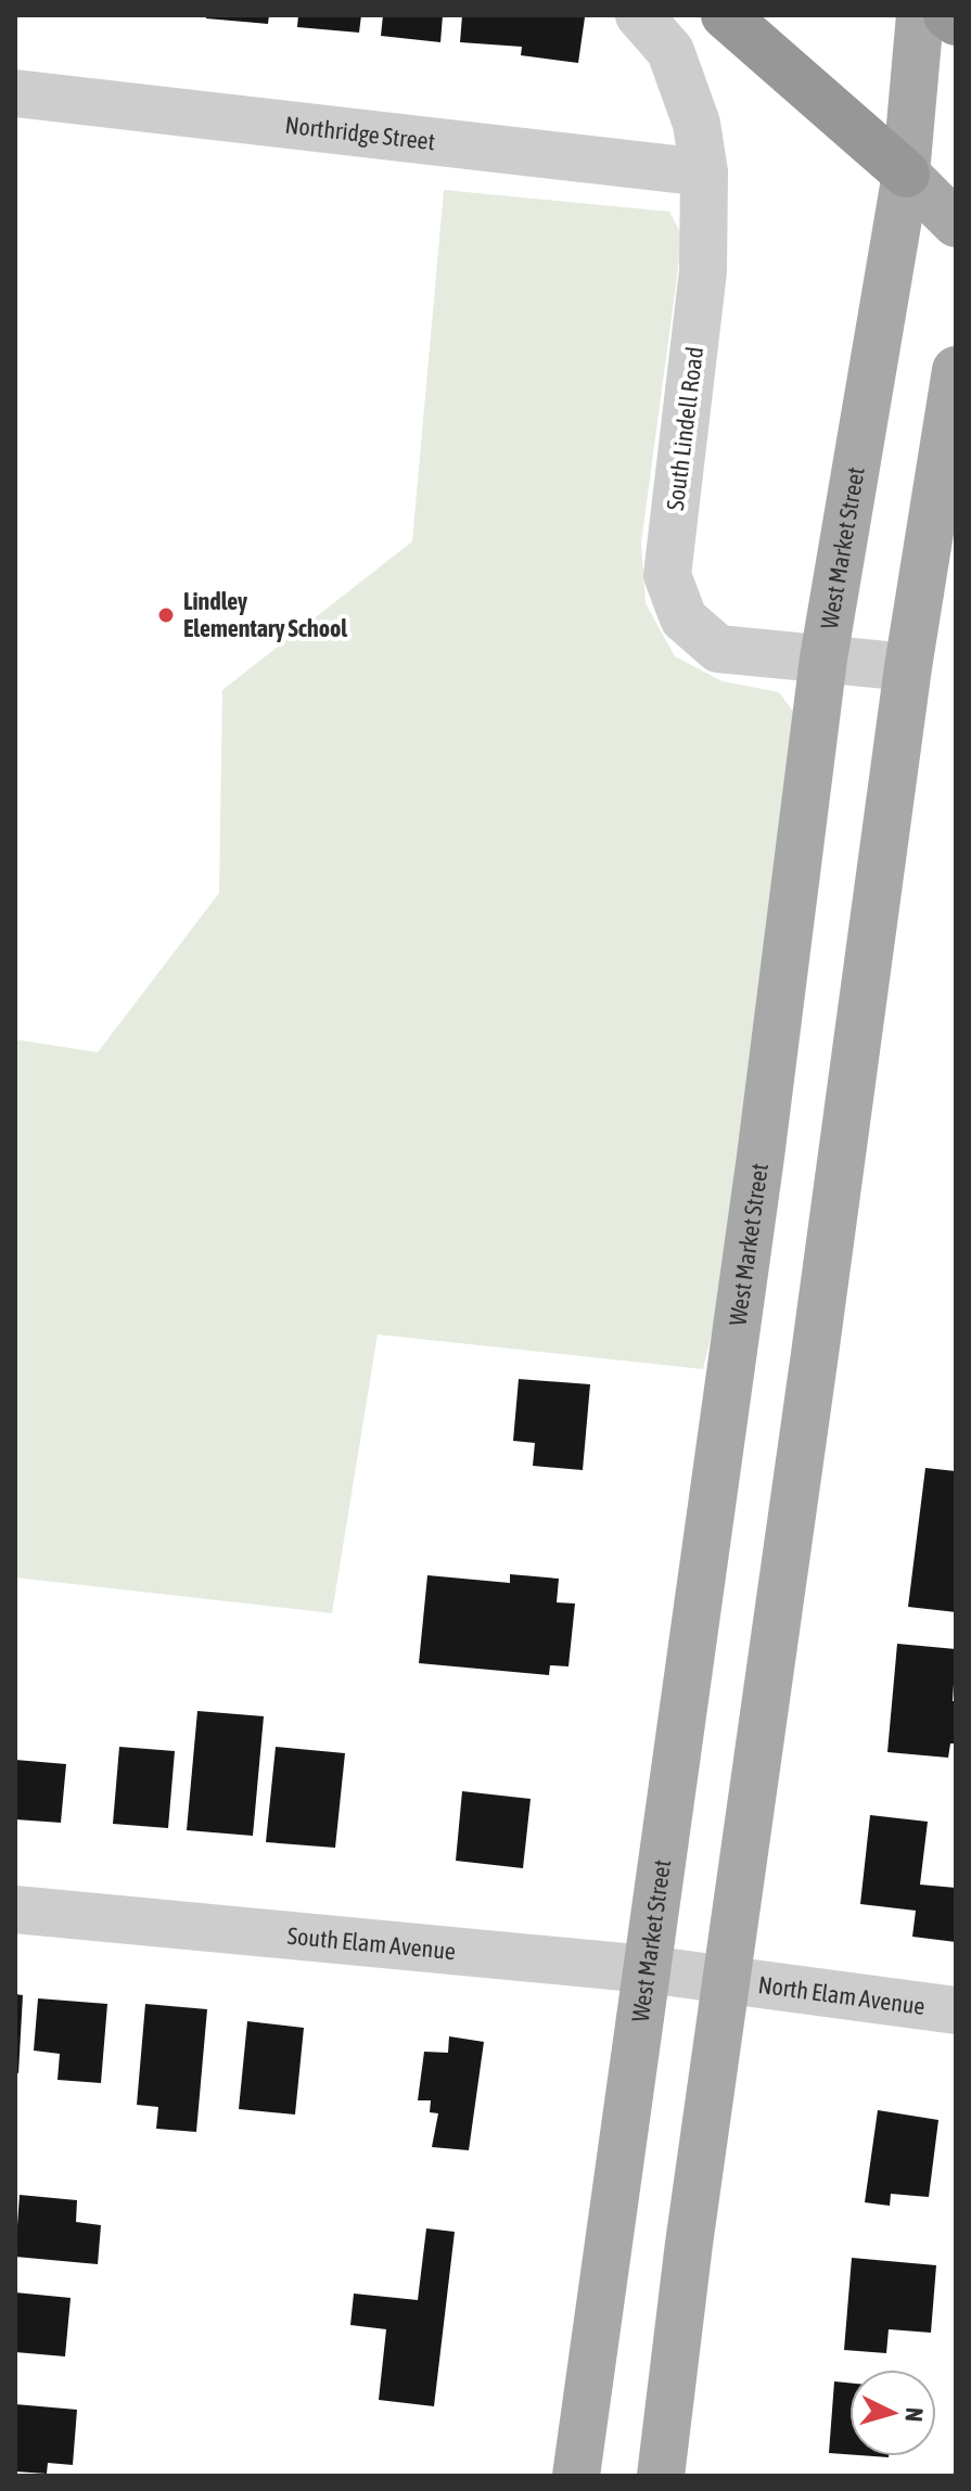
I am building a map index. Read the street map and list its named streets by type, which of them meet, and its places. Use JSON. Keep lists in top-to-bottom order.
{
  "streets": {
    "main road": ["West Market Street"],
    "street": [
      "Northridge Street",
      "South Lindell Road",
      "South Elam Avenue",
      "North Elam Avenue"
    ]
  },
  "crossings": [
    ["Northridge Street", "South Lindell Road"],
    ["South Lindell Road", "West Market Street"],
    ["West Market Street", "South Elam Avenue"],
    ["South Elam Avenue", "North Elam Avenue"]
  ],
  "places": ["Lindley Elementary School"],
  "north": "right"
}
